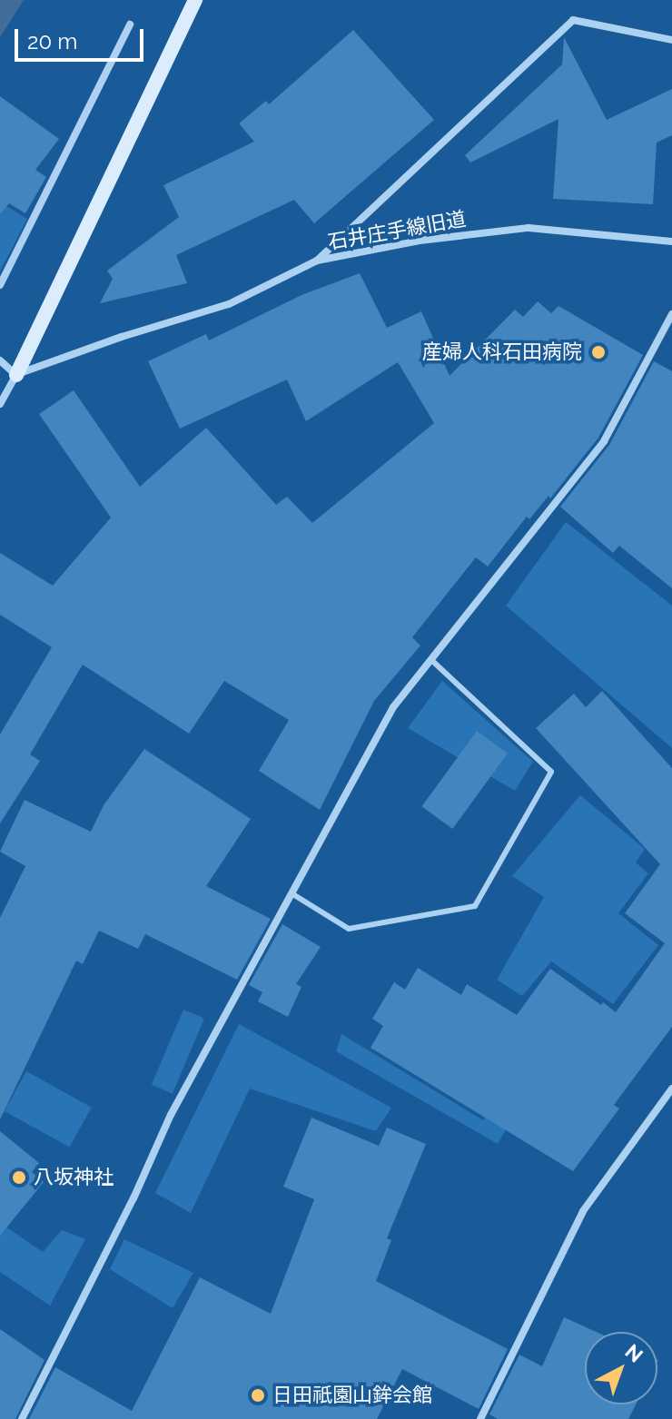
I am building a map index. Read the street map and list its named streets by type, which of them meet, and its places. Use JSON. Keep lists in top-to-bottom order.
{
  "streets": {
    "street": ["石井庄手線旧道"]
  },
  "places": ["産婦人科石田病院", "八坂神社", "日田祇園山鉾会館"],
  "scale_bar": "20 m",
  "north": "top right"
}
